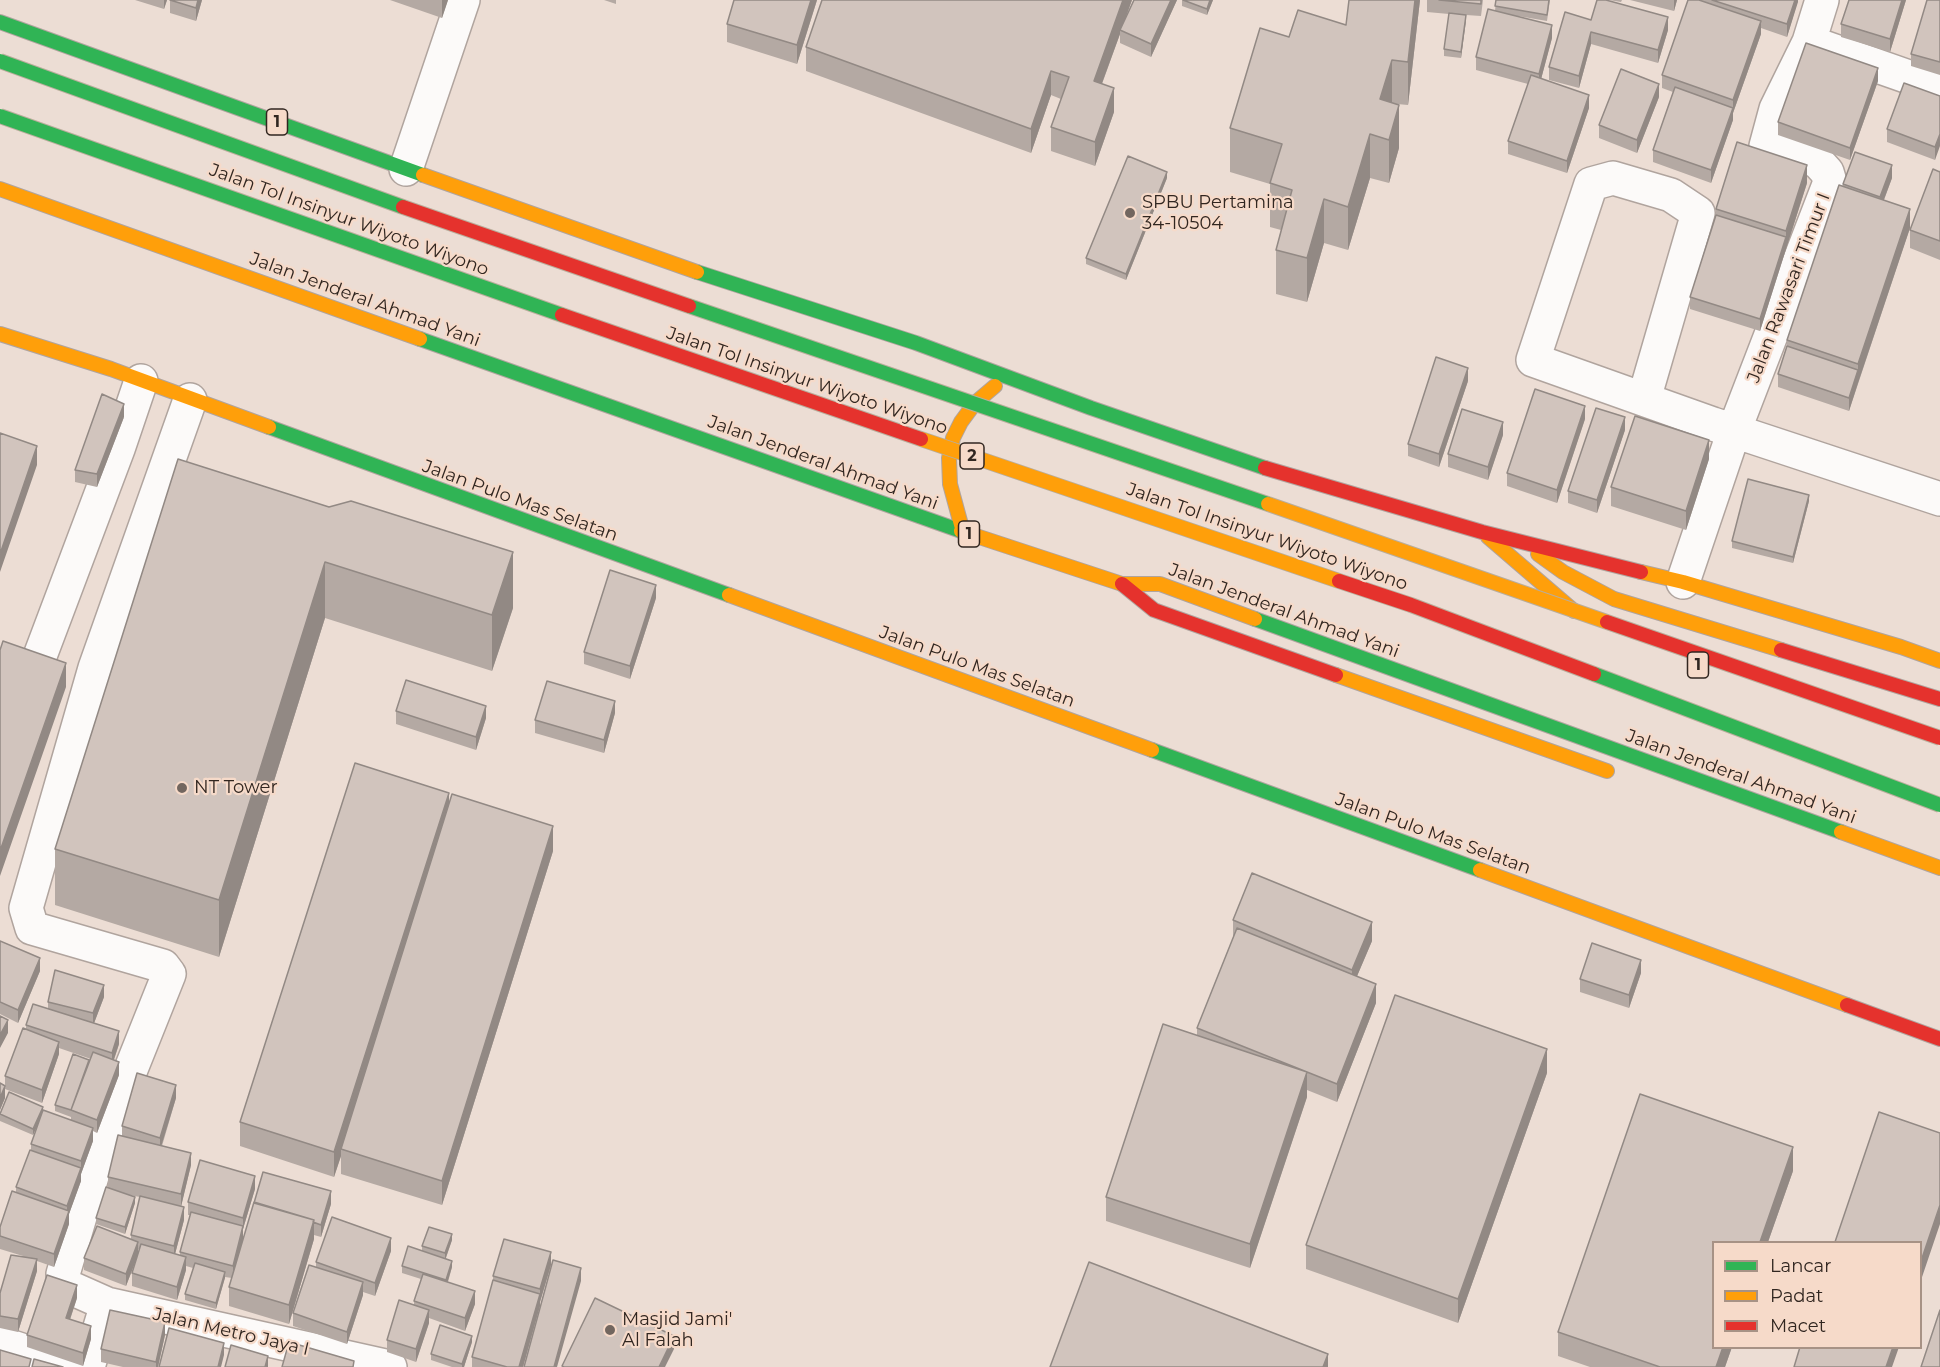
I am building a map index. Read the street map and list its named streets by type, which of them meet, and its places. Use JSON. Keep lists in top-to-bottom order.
{
  "streets": {
    "main road": [
      "1",
      "Jalan Tol Insinyur Wiyoto Wiyono",
      "Jalan Jenderal Ahmad Yani",
      "2",
      "Jalan Pulo Mas Selatan"
    ],
    "street": ["Jalan Rawasari Timur I", "Jalan Metro Jaya I"]
  },
  "crossings": [
    ["1", "Jalan Rawasari Timur I"],
    ["Jalan Pulo Mas Selatan", "Jalan Metro Jaya I"]
  ],
  "places": ["SPBU Pertamina 34-10504", "NT Tower", "Masjid Jami' Al Falah"],
  "legend": ["Lancar", "Padat", "Macet"]
}
